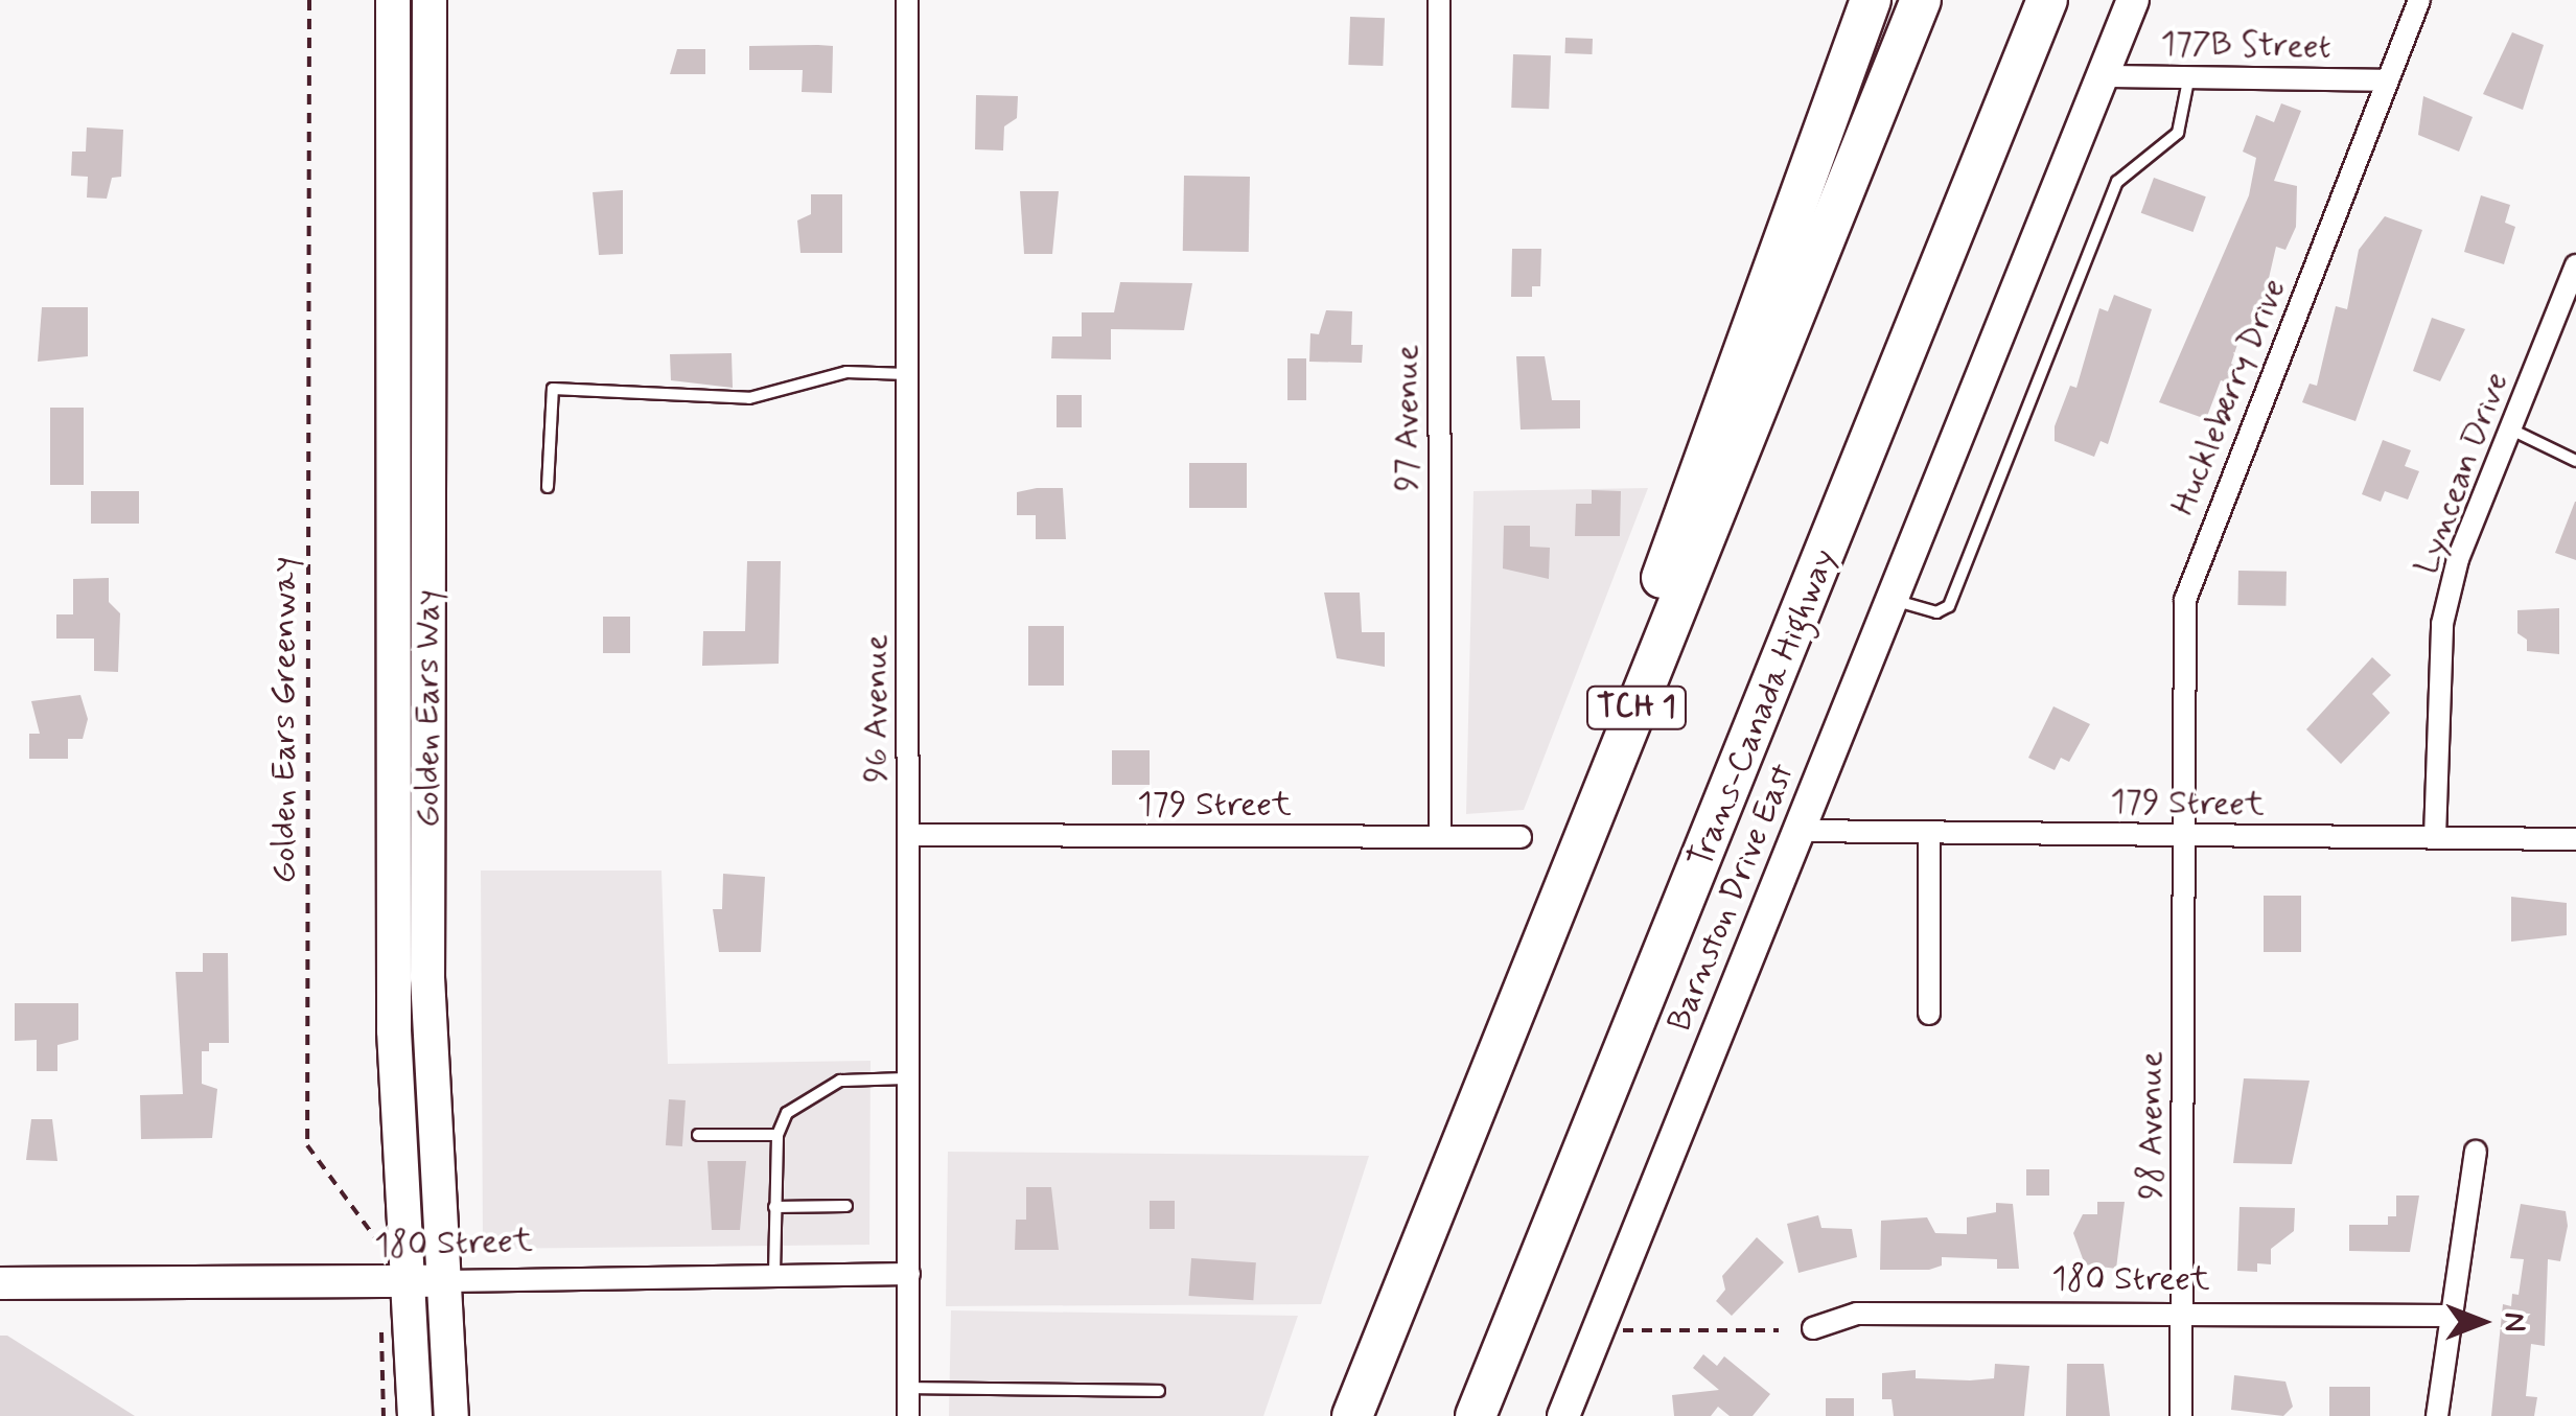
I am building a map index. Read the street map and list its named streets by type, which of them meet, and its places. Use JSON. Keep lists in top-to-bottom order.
{
  "streets": {
    "highway": ["TCH 1", "Trans-Canada Highway"],
    "main road": ["Golden Ears Way"],
    "street": [
      "177B Street",
      "Huckleberry Drive",
      "97 Avenue",
      "Lyncean Drive",
      "96 Avenue",
      "179 Street",
      "Barnston Drive East",
      "98 Avenue",
      "180 Street"
    ],
    "path": ["Golden Ears Greenway"]
  },
  "crossings": [
    ["177B Street", "Huckleberry Drive"],
    ["177B Street", "Barnston Drive East"],
    ["Huckleberry Drive", "179 Street"],
    ["Huckleberry Drive", "98 Avenue"],
    ["97 Avenue", "179 Street"],
    ["Lyncean Drive", "179 Street"],
    ["Golden Ears Way", "Golden Ears Greenway"],
    ["Golden Ears Way", "180 Street"],
    ["96 Avenue", "179 Street"],
    ["96 Avenue", "180 Street"],
    ["Golden Ears Greenway", "180 Street"],
    ["179 Street", "Barnston Drive East"],
    ["179 Street", "98 Avenue"],
    ["98 Avenue", "180 Street"]
  ],
  "north": "right"
}
